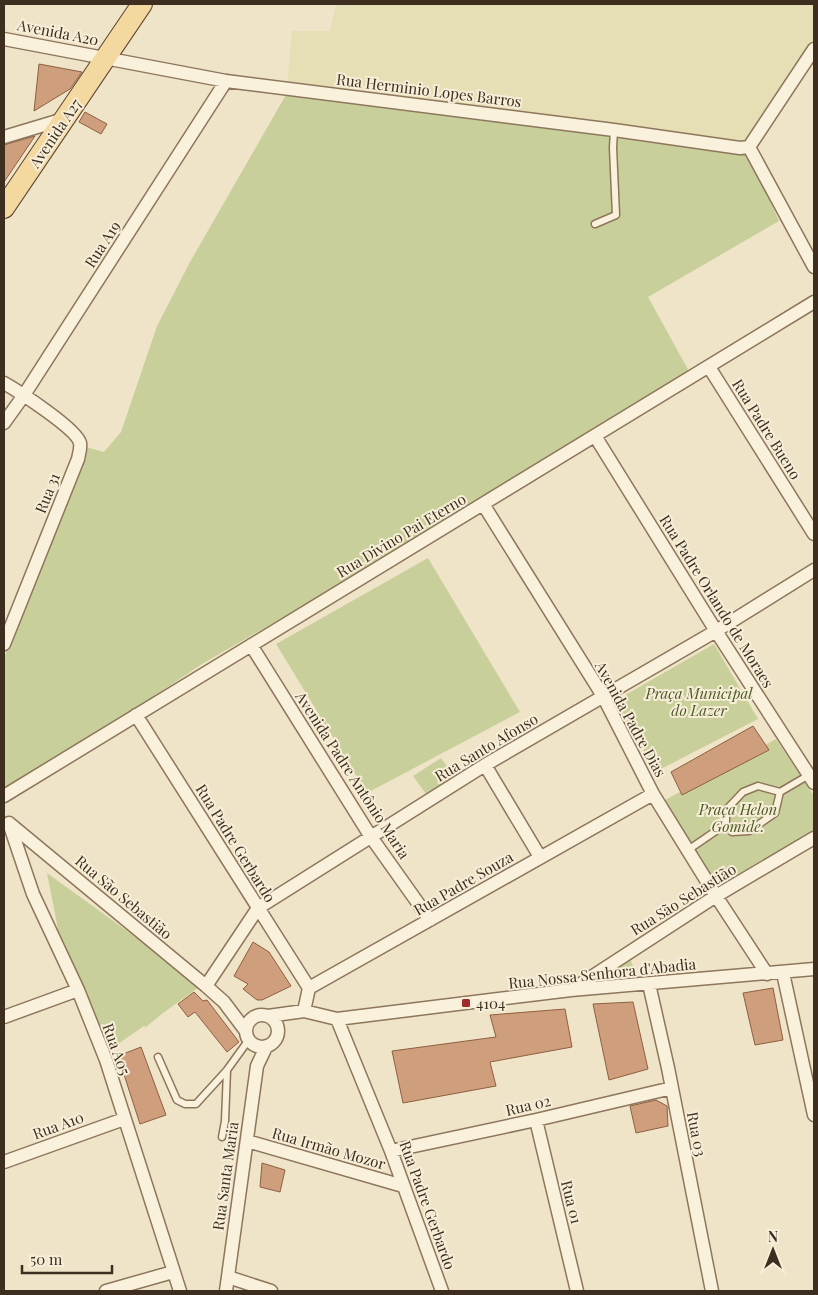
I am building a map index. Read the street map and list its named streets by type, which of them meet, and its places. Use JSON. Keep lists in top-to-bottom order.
{
  "streets": {
    "main road": ["Avenida A27"],
    "street": [
      "Avenida A20",
      "Rua Herminio Lopes Barros",
      "Rua A19",
      "Rua Padre Bueno",
      "Rua 31",
      "Rua Divino Pai Eterno",
      "Rua Padre Orlando de Moraes",
      "Avenida Padre Dias",
      "Rua Santo Afonso",
      "Avenida Padre Antônio Maria",
      "Rua Padre Gerbardo",
      "Rua Padre Souza",
      "Rua São Sebastião",
      "Rua Nossa Senhora d'Abadia",
      "Rua A05",
      "Rua 02",
      "Rua A10",
      "Rua 03",
      "Rua Irmão Mozor",
      "Rua Santa Maria",
      "Rua 01"
    ]
  },
  "crossings": [
    ["Avenida A20", "Rua Herminio Lopes Barros"],
    ["Avenida A20", "Avenida A27"],
    ["Rua Herminio Lopes Barros", "Avenida A27"],
    ["Rua Herminio Lopes Barros", "Rua A19"],
    ["Rua A19", "Rua 31"],
    ["Rua Padre Bueno", "Rua Divino Pai Eterno"],
    ["Rua Divino Pai Eterno", "Rua Padre Orlando de Moraes"],
    ["Rua Divino Pai Eterno", "Avenida Padre Dias"],
    ["Rua Divino Pai Eterno", "Avenida Padre Antônio Maria"],
    ["Rua Divino Pai Eterno", "Rua Padre Gerbardo"],
    ["Rua Padre Orlando de Moraes", "Rua Santo Afonso"],
    ["Avenida Padre Dias", "Rua Santo Afonso"],
    ["Avenida Padre Dias", "Rua Padre Souza"],
    ["Avenida Padre Dias", "Rua São Sebastião"],
    ["Avenida Padre Dias", "Rua Nossa Senhora d'Abadia"],
    ["Rua Santo Afonso", "Avenida Padre Antônio Maria"],
    ["Rua Santo Afonso", "Rua Padre Gerbardo"],
    ["Rua Santo Afonso", "Rua São Sebastião"],
    ["Avenida Padre Antônio Maria", "Rua Padre Souza"],
    ["Rua Padre Gerbardo", "Rua Padre Souza"],
    ["Rua Padre Gerbardo", "Rua Nossa Senhora d'Abadia"],
    ["Rua Padre Gerbardo", "Rua 02"],
    ["Rua Padre Gerbardo", "Rua Irmão Mozor"],
    ["Rua São Sebastião", "Rua Nossa Senhora d'Abadia"],
    ["Rua São Sebastião", "Rua A05"],
    ["Rua São Sebastião", "Rua Santa Maria"],
    ["Rua Nossa Senhora d'Abadia", "Rua 03"],
    ["Rua Nossa Senhora d'Abadia", "Rua Santa Maria"],
    ["Rua A05", "Rua A10"],
    ["Rua 02", "Rua 03"],
    ["Rua 02", "Rua 01"],
    ["Rua Irmão Mozor", "Rua Santa Maria"]
  ],
  "parks": ["Praça Municipal do Lazer", "Praça Helon Gomide."],
  "places": {
    "transit": ["4104"]
  },
  "scale_bar": "50 m",
  "north": "top"
}
